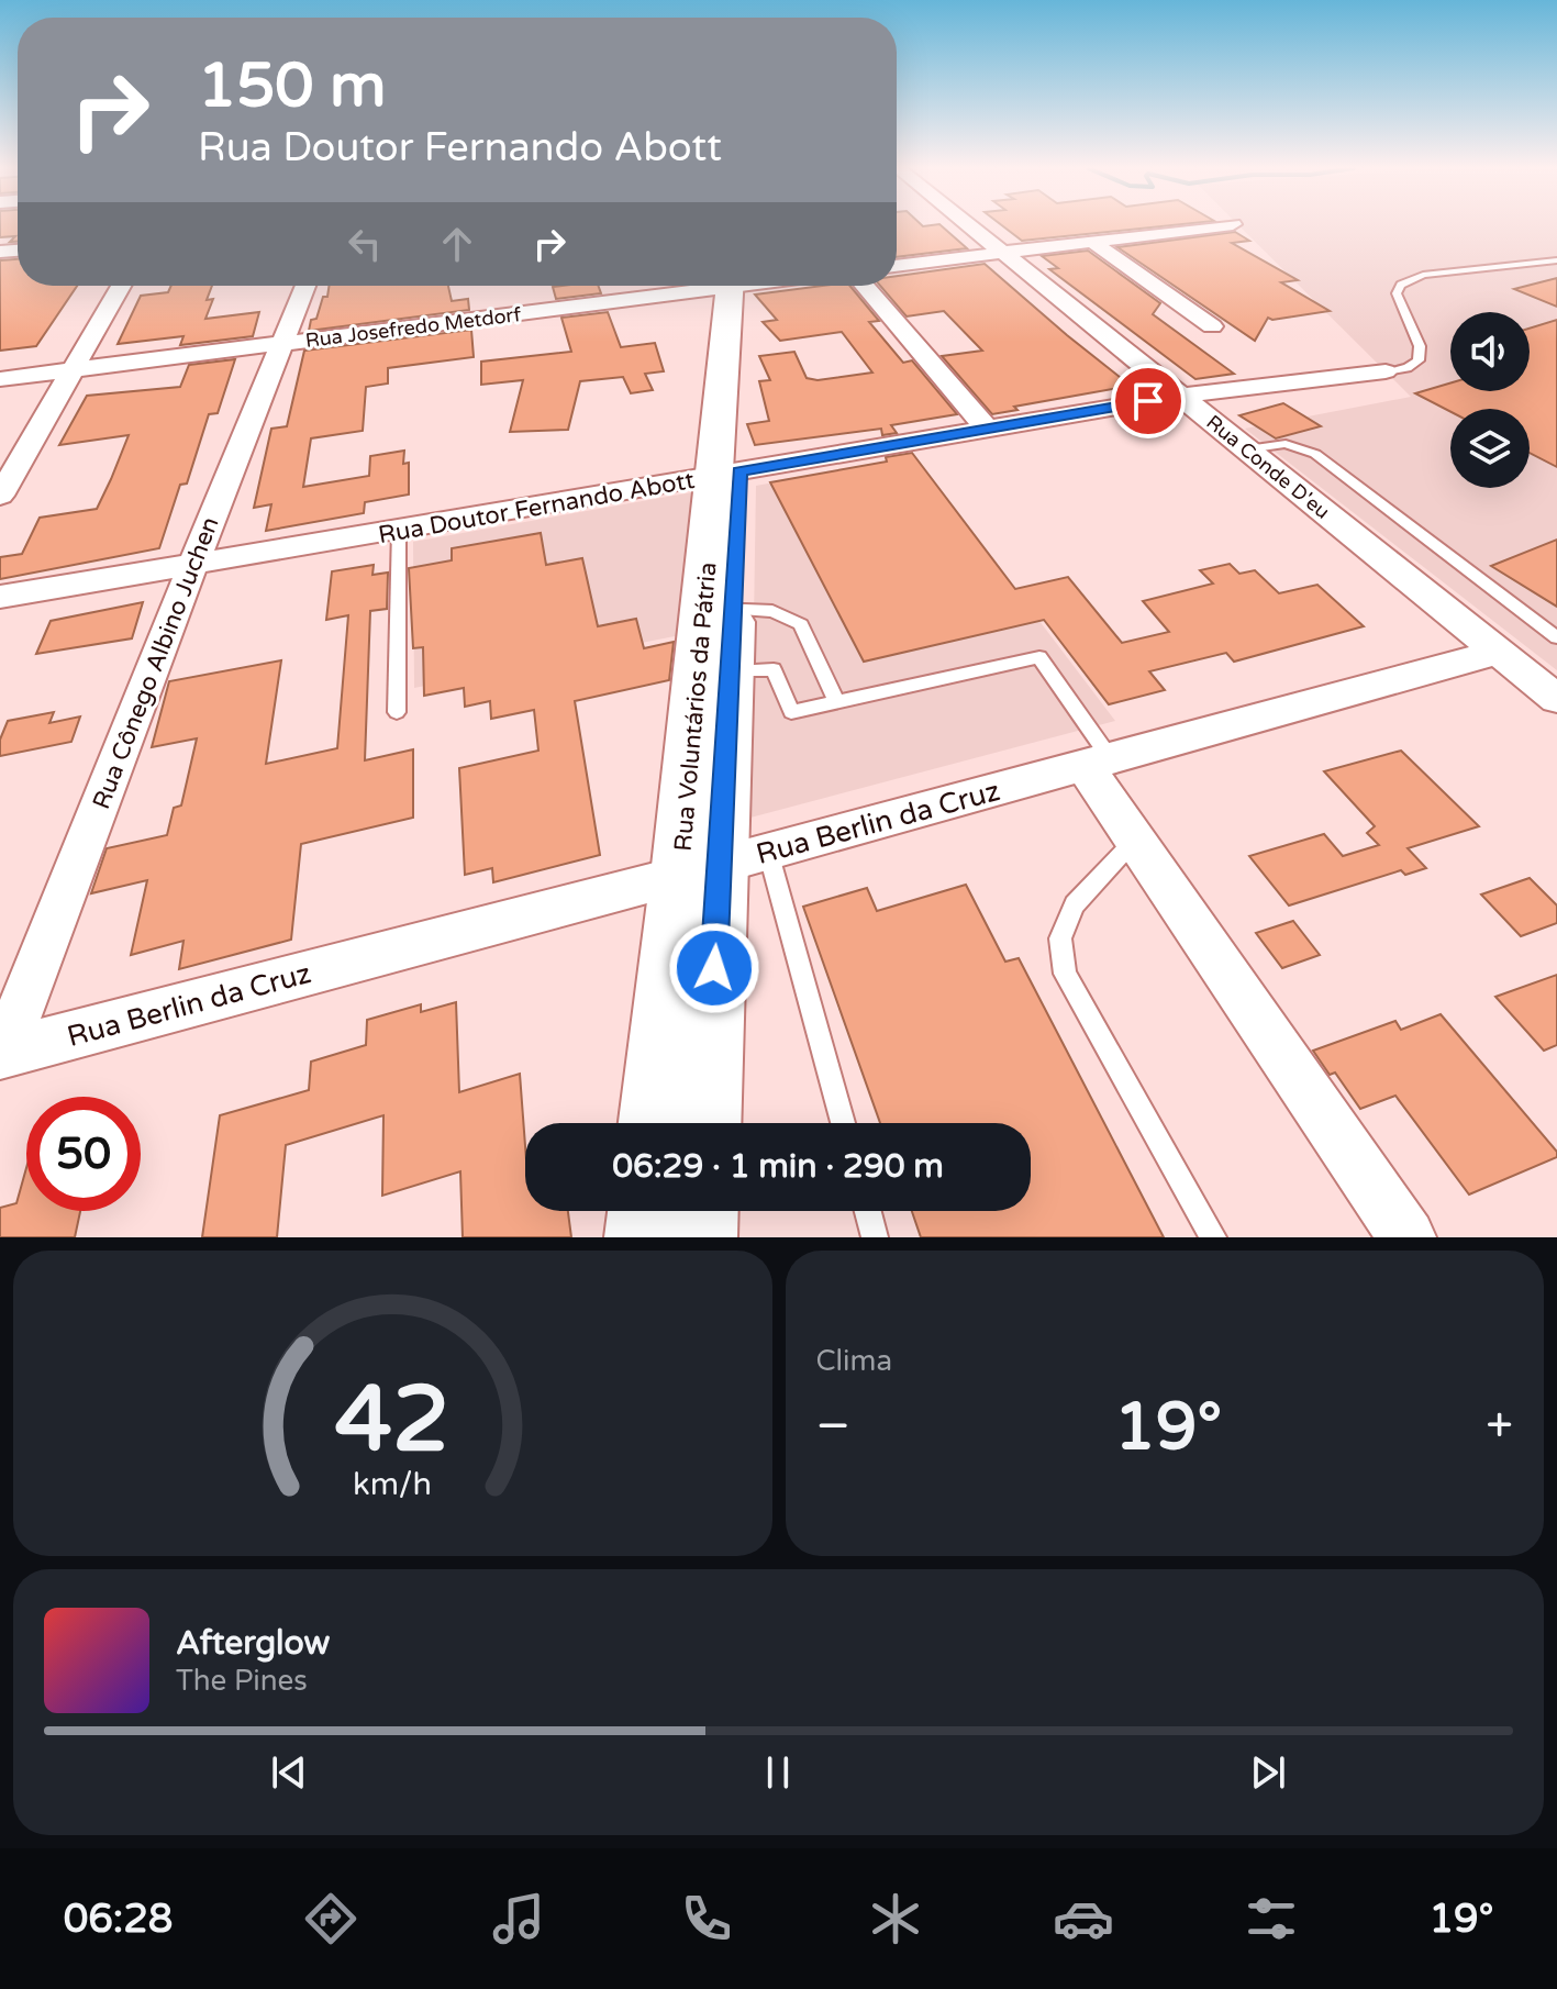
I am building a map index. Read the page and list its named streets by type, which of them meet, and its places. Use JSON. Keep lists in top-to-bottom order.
{
  "streets": {
    "main road": ["Rua Voluntários da Pátria"],
    "street": [
      "Rua Josefredo Metdorf",
      "Rua Conde D'eu",
      "Rua Doutor Fernando Abott",
      "Rua Cônego Albino Juchen",
      "Rua Berlin da Cruz"
    ]
  },
  "crossings": [
    ["Rua Josefredo Metdorf", "Rua Cônego Albino Juchen"],
    ["Rua Conde D'eu", "Rua Doutor Fernando Abott"],
    ["Rua Conde D'eu", "Rua Berlin da Cruz"],
    ["Rua Doutor Fernando Abott", "Rua Cônego Albino Juchen"],
    ["Rua Doutor Fernando Abott", "Rua Voluntários da Pátria"],
    ["Rua Cônego Albino Juchen", "Rua Berlin da Cruz"],
    ["Rua Voluntários da Pátria", "Rua Berlin da Cruz"]
  ],
  "page": {
    "turn": ["150 m", "Rua Doutor Fernando Abott"],
    "limit": "50",
    "trip": "06:29 · 1 min · 290 m",
    "tile": "Clima",
    "heat": ["−", "19°", "+"],
    "song": ["Afterglow", "The Pines"],
    "tabs": ["06:28", "19°"],
    "gauge": ["42", "km/h"]
  }
}
